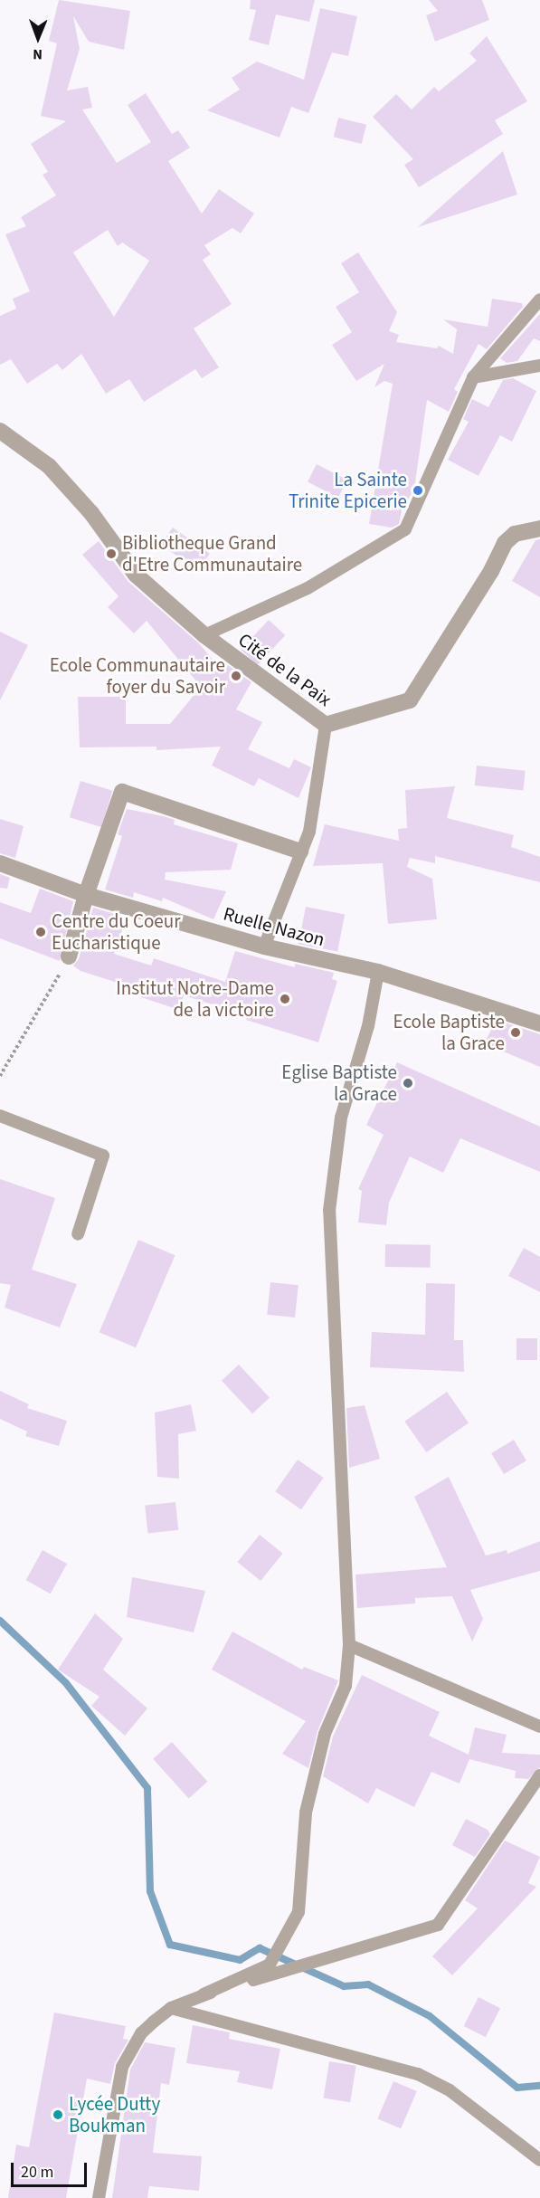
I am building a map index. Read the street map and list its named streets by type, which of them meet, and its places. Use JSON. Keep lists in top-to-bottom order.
{
  "streets": {
    "street": ["Cité de la Paix", "Ruelle Nazon"]
  },
  "places": [
    "La Sainte Trinite Epicerie",
    "Bibliotheque Grand d'Etre Communautaire",
    "Ecole Communautaire foyer du Savoir",
    "Centre du Coeur Eucharistique",
    "Institut Notre-Dame de la victoire",
    "Ecole Baptiste la Grace",
    "Eglise Baptiste la Grace",
    "Lycée Dutty Boukman"
  ],
  "scale_bar": "20 m",
  "north": "bottom"
}
